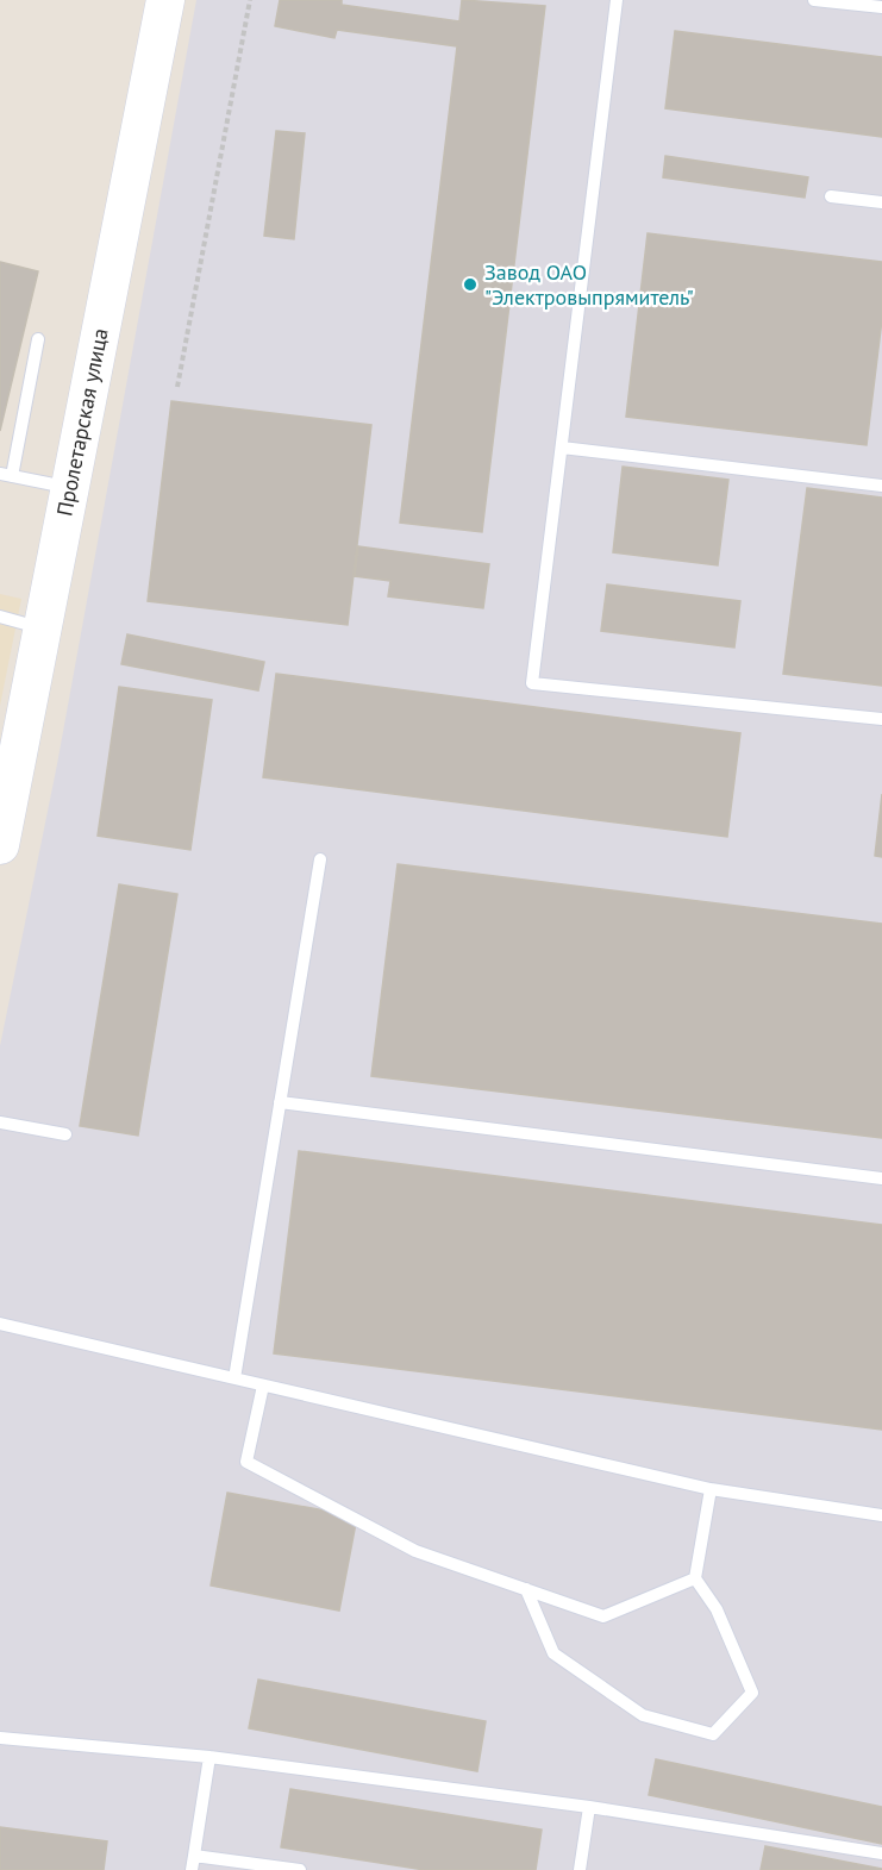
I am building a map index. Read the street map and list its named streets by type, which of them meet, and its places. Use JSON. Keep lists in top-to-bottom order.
{
  "streets": {
    "street": ["Пролетарская улица"]
  },
  "places": ["Завод ОАО \"Электровыпрямитель\""]
}
